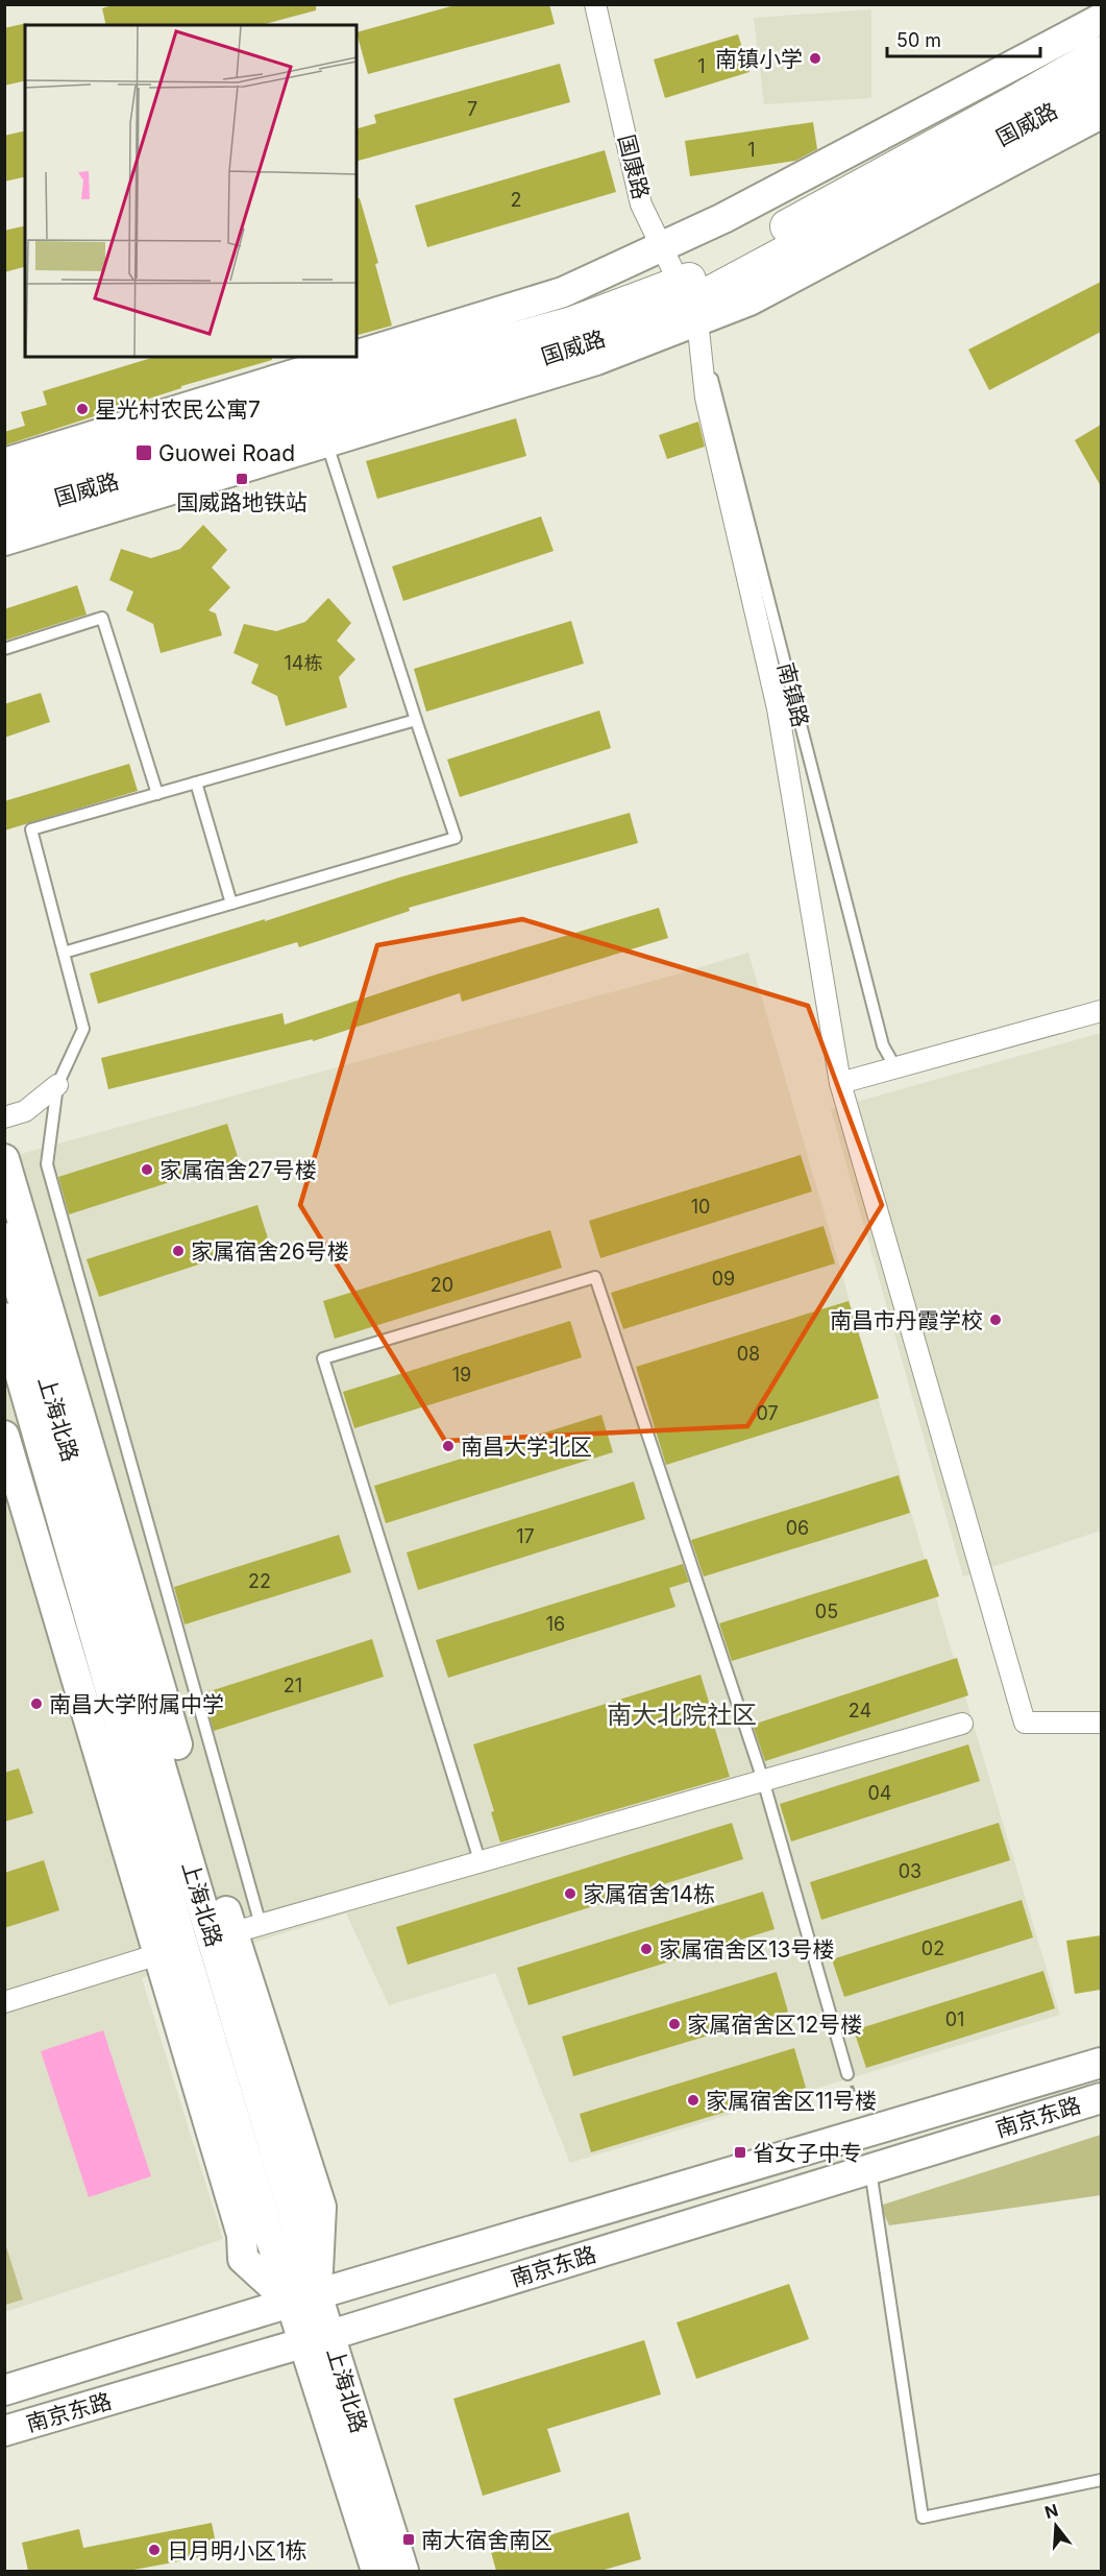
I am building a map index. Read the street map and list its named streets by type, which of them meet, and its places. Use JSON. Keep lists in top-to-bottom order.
{
  "streets": {
    "main road": ["国威路", "上海北路", "南京东路"],
    "street": ["国康路"],
    "lane": ["南镇路"]
  },
  "crossings": [
    ["国威路", "国康路"],
    ["国威路", "南镇路"],
    ["国康路", "南镇路"],
    ["上海北路", "南京东路"]
  ],
  "districts": ["南大北院社区"],
  "places": {
    "other": [
      "南镇小学",
      "星光村农民公寓7",
      "家属宿舍27号楼",
      "家属宿舍26号楼",
      "南昌市丹霞学校",
      "南昌大学北区",
      "南昌大学附属中学",
      "家属宿舍14栋",
      "家属宿舍区13号楼",
      "家属宿舍区12号楼",
      "家属宿舍区11号楼",
      "日月明小区1栋"
    ],
    "transit": [
      "Guowei Road",
      "国威路地铁站",
      "省女子中专",
      "南大宿舍南区"
    ]
  },
  "house_numbers": [
    "1",
    "7",
    "1",
    "2",
    "14栋",
    "10",
    "09",
    "20",
    "08",
    "19",
    "07",
    "06",
    "17",
    "22",
    "05",
    "16",
    "21",
    "24",
    "04",
    "03",
    "02",
    "01"
  ],
  "scale_bar": "50 m",
  "north": "top"
}
